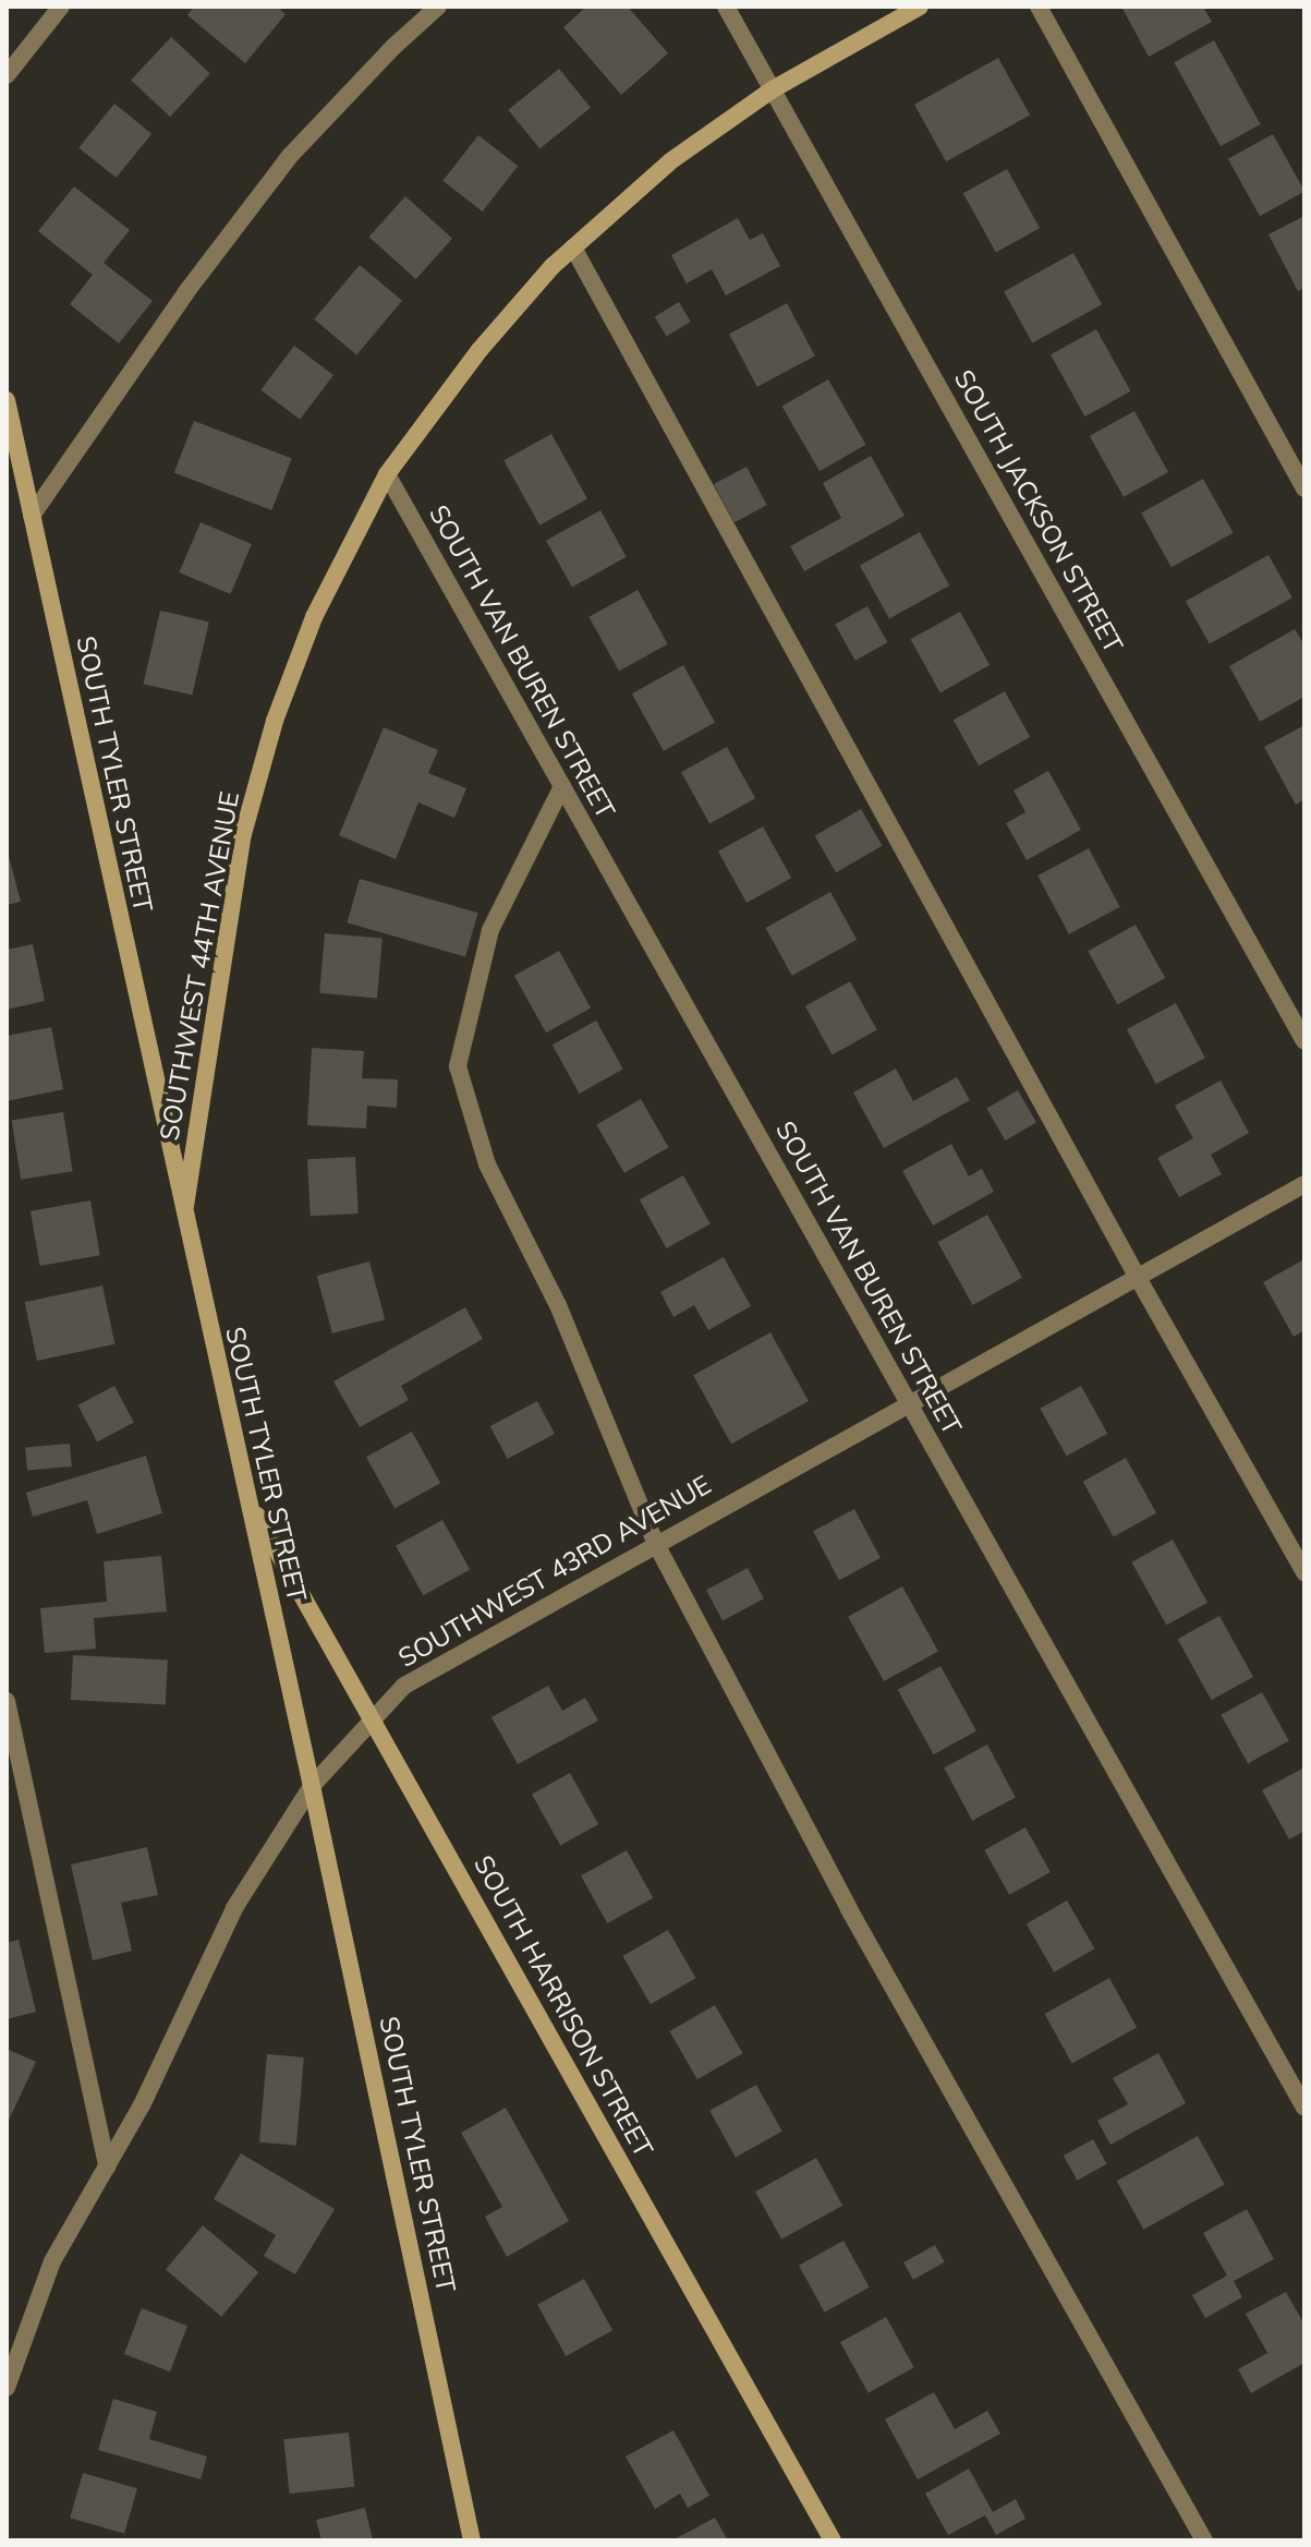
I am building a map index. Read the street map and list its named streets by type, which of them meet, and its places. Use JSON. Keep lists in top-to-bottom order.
{
  "streets": {
    "street": [
      "SOUTH JACKSON STREET",
      "SOUTH VAN BUREN STREET",
      "SOUTH TYLER STREET",
      "SOUTHWEST 44TH AVENUE",
      "SOUTHWEST 43RD AVENUE",
      "SOUTH HARRISON STREET"
    ]
  },
  "crossings": [
    ["SOUTH JACKSON STREET", "SOUTHWEST 44TH AVENUE"],
    ["SOUTH VAN BUREN STREET", "SOUTHWEST 44TH AVENUE"],
    ["SOUTH VAN BUREN STREET", "SOUTHWEST 43RD AVENUE"],
    ["SOUTH TYLER STREET", "SOUTHWEST 44TH AVENUE"],
    ["SOUTH TYLER STREET", "SOUTHWEST 43RD AVENUE"],
    ["SOUTH TYLER STREET", "SOUTH HARRISON STREET"],
    ["SOUTHWEST 43RD AVENUE", "SOUTH HARRISON STREET"]
  ]
}
